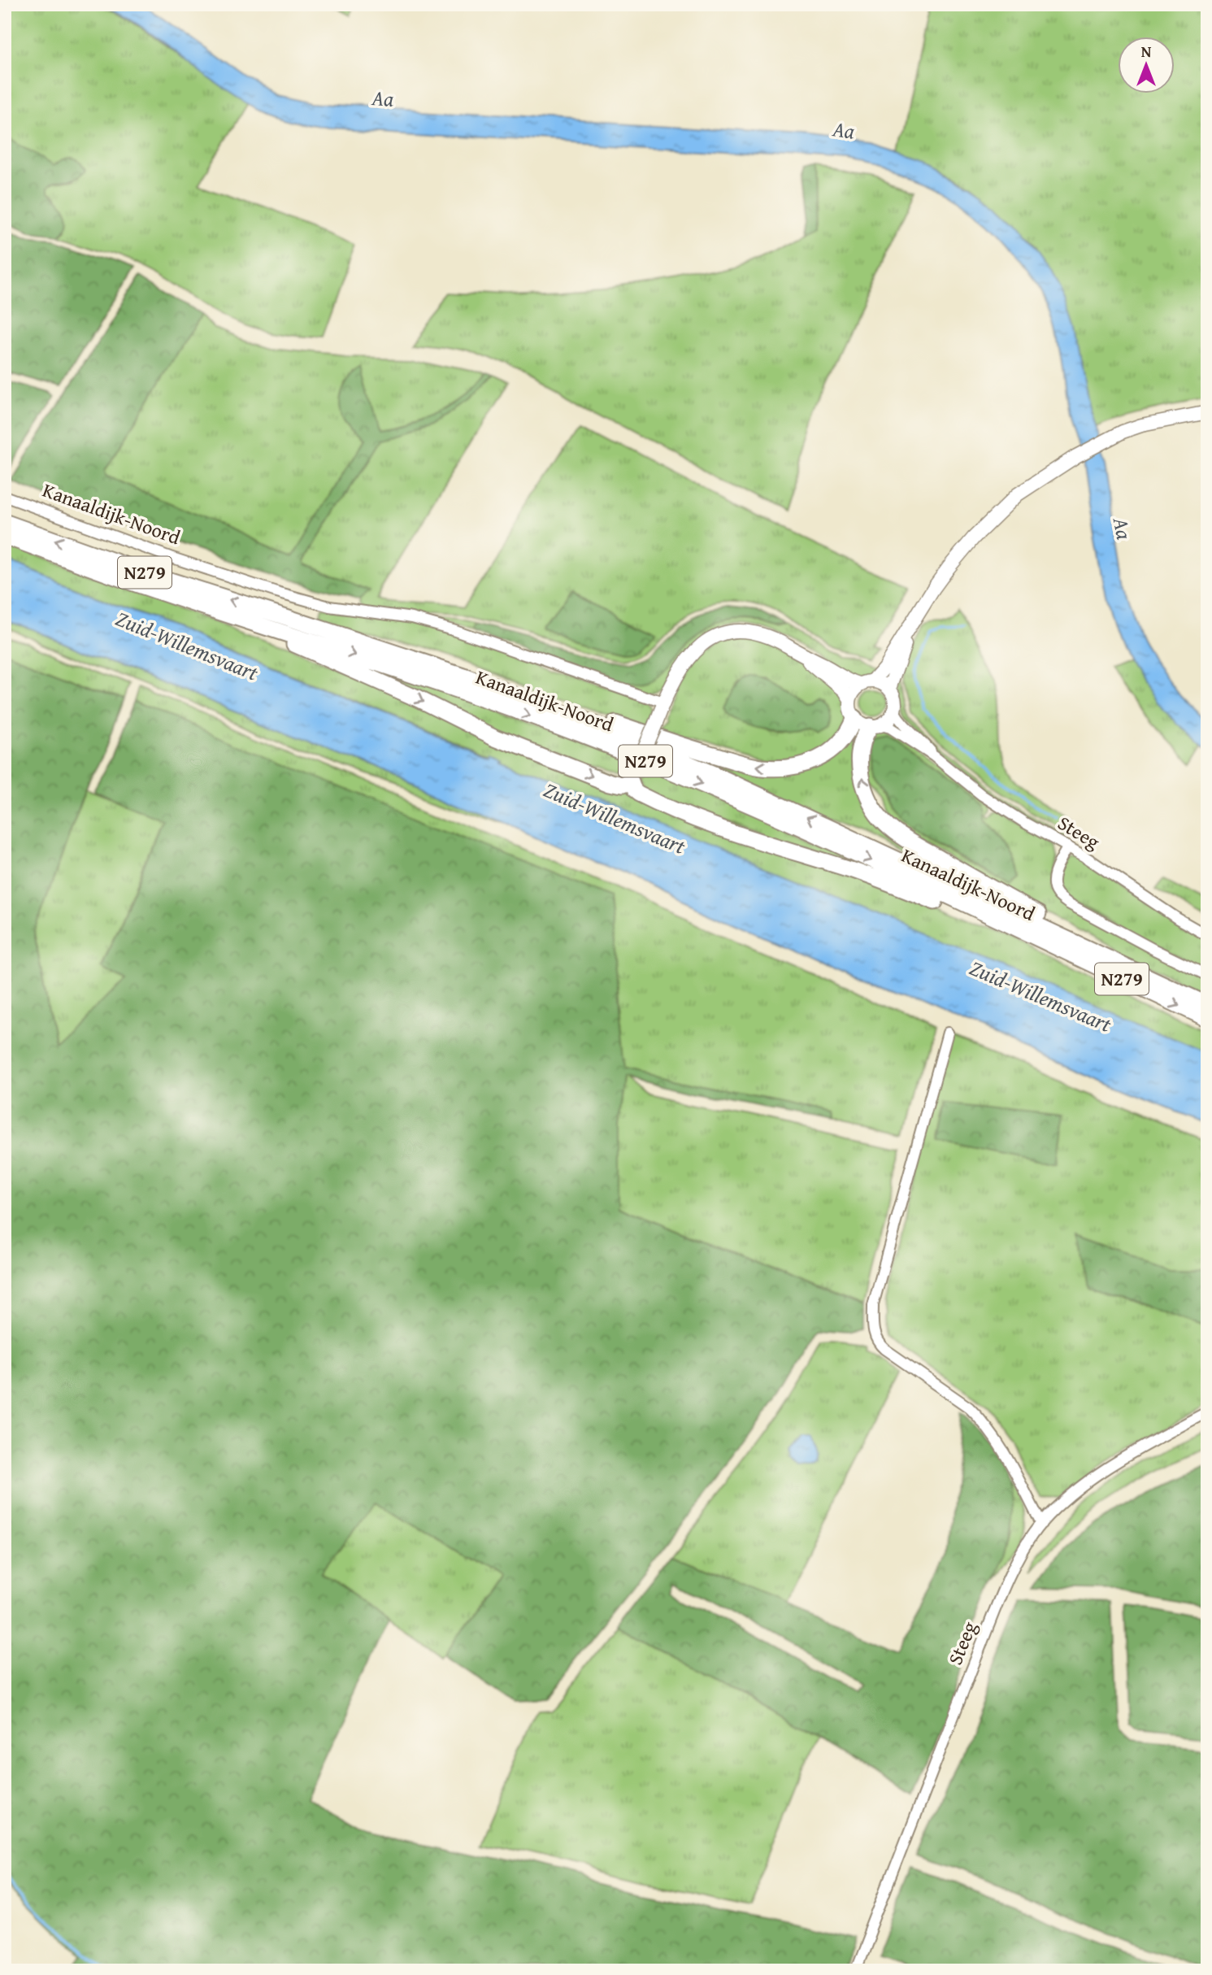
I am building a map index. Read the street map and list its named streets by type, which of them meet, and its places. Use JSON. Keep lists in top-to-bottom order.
{
  "streets": {
    "highway": ["Kanaaldijk-Noord", "N279"],
    "street": ["Steeg"]
  },
  "crossings": [
    ["Kanaaldijk-Noord", "N279"],
    ["Kanaaldijk-Noord", "Steeg"],
    ["N279", "Steeg"]
  ],
  "water": ["Aa", "Zuid-Willemsvaart"],
  "north": "top"
}
